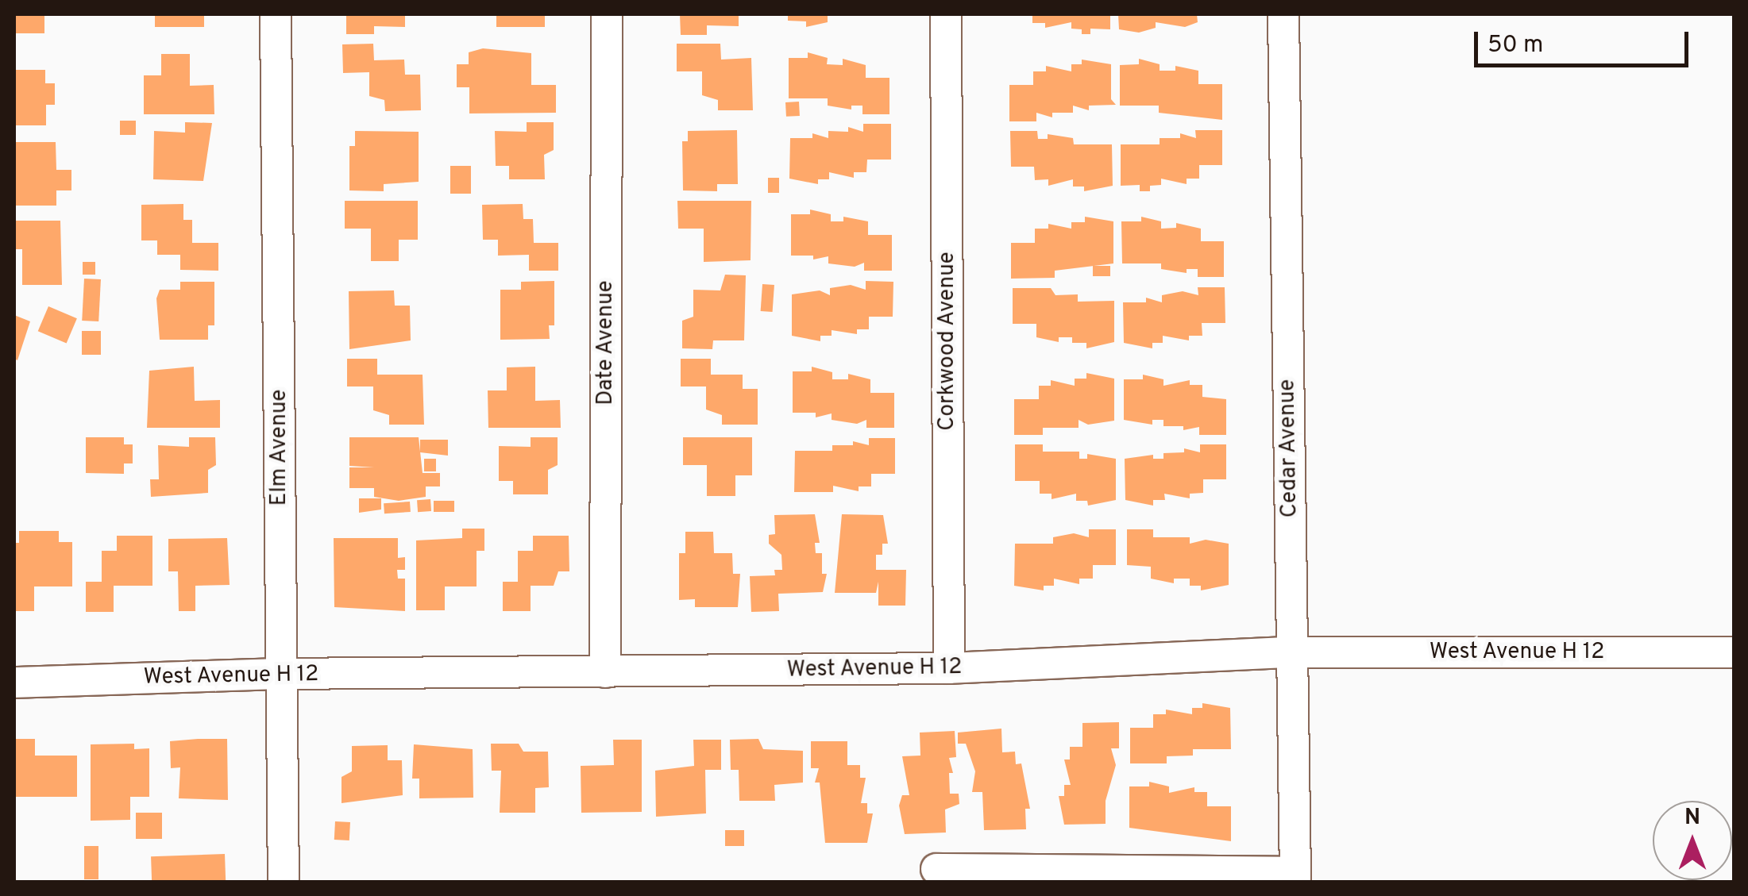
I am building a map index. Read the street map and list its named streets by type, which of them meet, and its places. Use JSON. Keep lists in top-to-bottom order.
{
  "streets": {
    "street": [
      "Corkwood Avenue",
      "Date Avenue",
      "Elm Avenue",
      "Cedar Avenue",
      "West Avenue H 12"
    ]
  },
  "crossings": [
    ["Corkwood Avenue", "West Avenue H 12"],
    ["Date Avenue", "West Avenue H 12"],
    ["Elm Avenue", "West Avenue H 12"],
    ["Cedar Avenue", "West Avenue H 12"]
  ],
  "scale_bar": "50 m",
  "north": "top"
}
